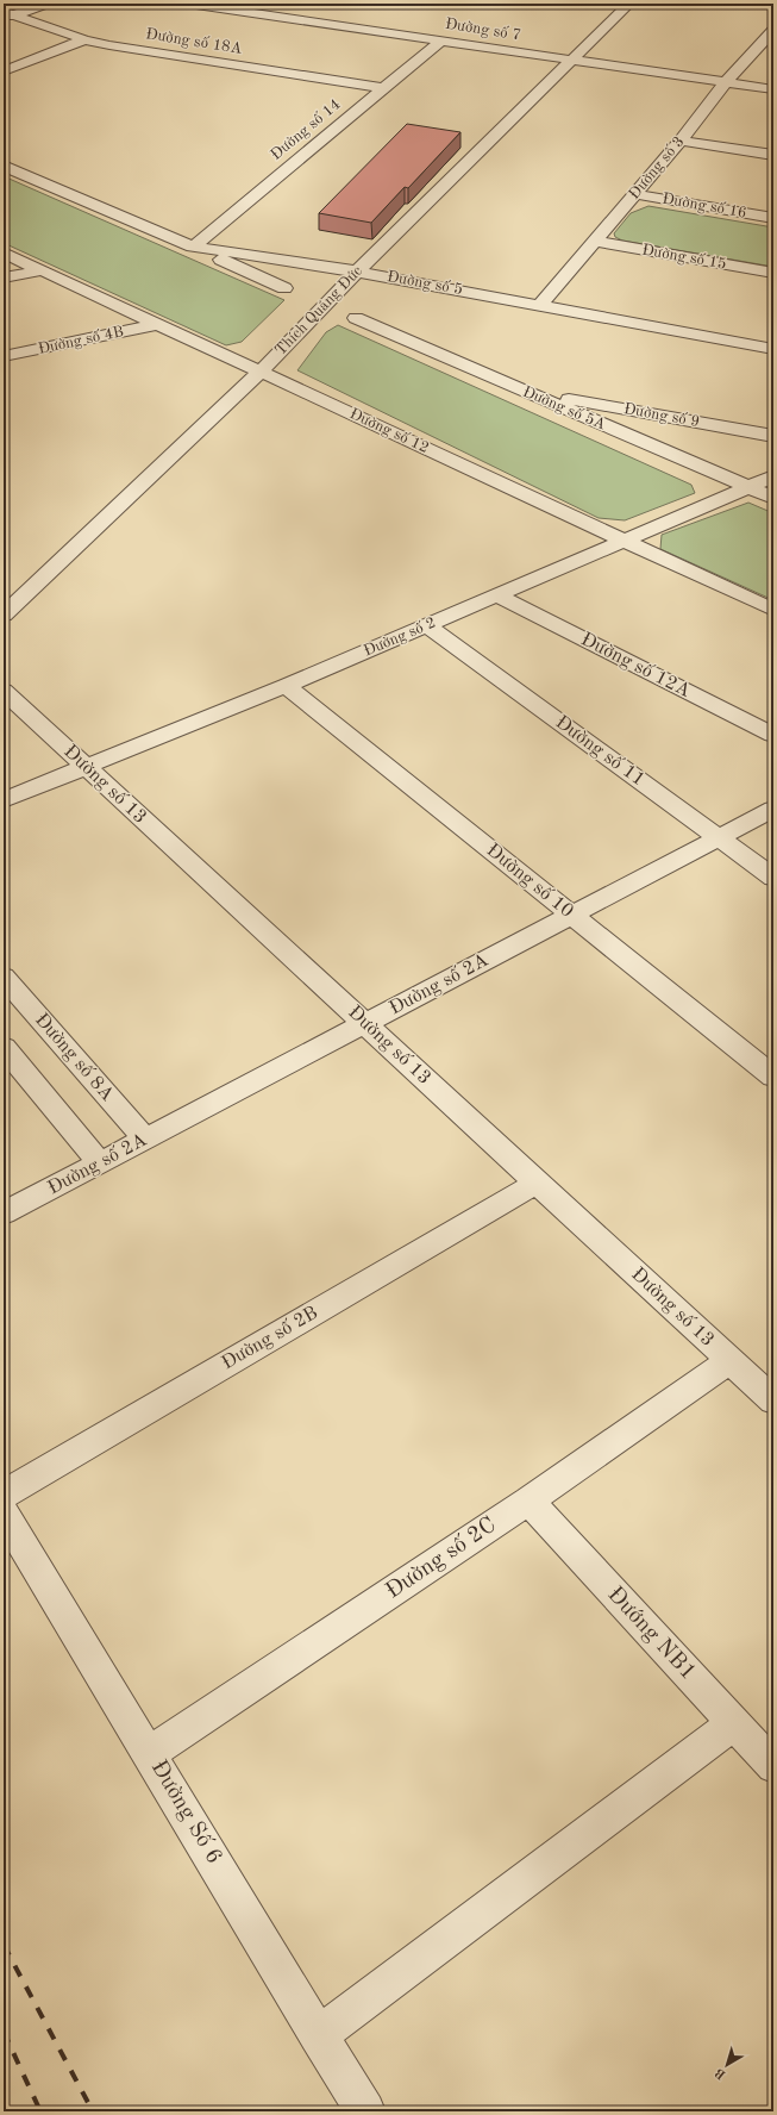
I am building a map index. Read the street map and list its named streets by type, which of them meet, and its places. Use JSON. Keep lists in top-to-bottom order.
{
  "streets": {
    "street": [
      "Đường số 7",
      "Đường số 18A",
      "Đường số 14",
      "Đường số 3",
      "Đường số 16",
      "Đường số 15",
      "Đường số 5",
      "Thích Quảng Đức",
      "Đường số 4B",
      "Đường số 5A",
      "Đường số 9",
      "Đường số 12",
      "Đường số 2",
      "Đường số 12A",
      "Đường số 11",
      "Đường số 13",
      "Đường số 10",
      "Đường số 2A",
      "Đường số 8A",
      "Đường số 2B",
      "Đường số 2C",
      "Đướng NB1",
      "Đường Số 6"
    ]
  },
  "crossings": [
    ["Đường số 7", "Đường số 14"],
    ["Đường số 7", "Đường số 3"],
    ["Đường số 7", "Thích Quảng Đức"],
    ["Đường số 18A", "Đường số 14"],
    ["Đường số 14", "Đường số 5"],
    ["Đường số 3", "Đường số 16"],
    ["Đường số 3", "Đường số 15"],
    ["Đường số 3", "Đường số 5"],
    ["Đường số 5", "Thích Quảng Đức"],
    ["Thích Quảng Đức", "Đường số 12"],
    ["Đường số 4B", "Đường số 12"],
    ["Đường số 5A", "Đường số 9"],
    ["Đường số 5A", "Đường số 2"],
    ["Đường số 12", "Đường số 2"],
    ["Đường số 2", "Đường số 12A"],
    ["Đường số 2", "Đường số 11"],
    ["Đường số 2", "Đường số 13"],
    ["Đường số 2", "Đường số 10"],
    ["Đường số 11", "Đường số 2A"],
    ["Đường số 13", "Đường số 2A"],
    ["Đường số 13", "Đường số 2B"],
    ["Đường số 13", "Đường số 2C"],
    ["Đường số 10", "Đường số 2A"],
    ["Đường số 2A", "Đường số 8A"],
    ["Đường số 2C", "Đướng NB1"],
    ["Đường số 2C", "Đường Số 6"]
  ],
  "north": "bottom left"
}
